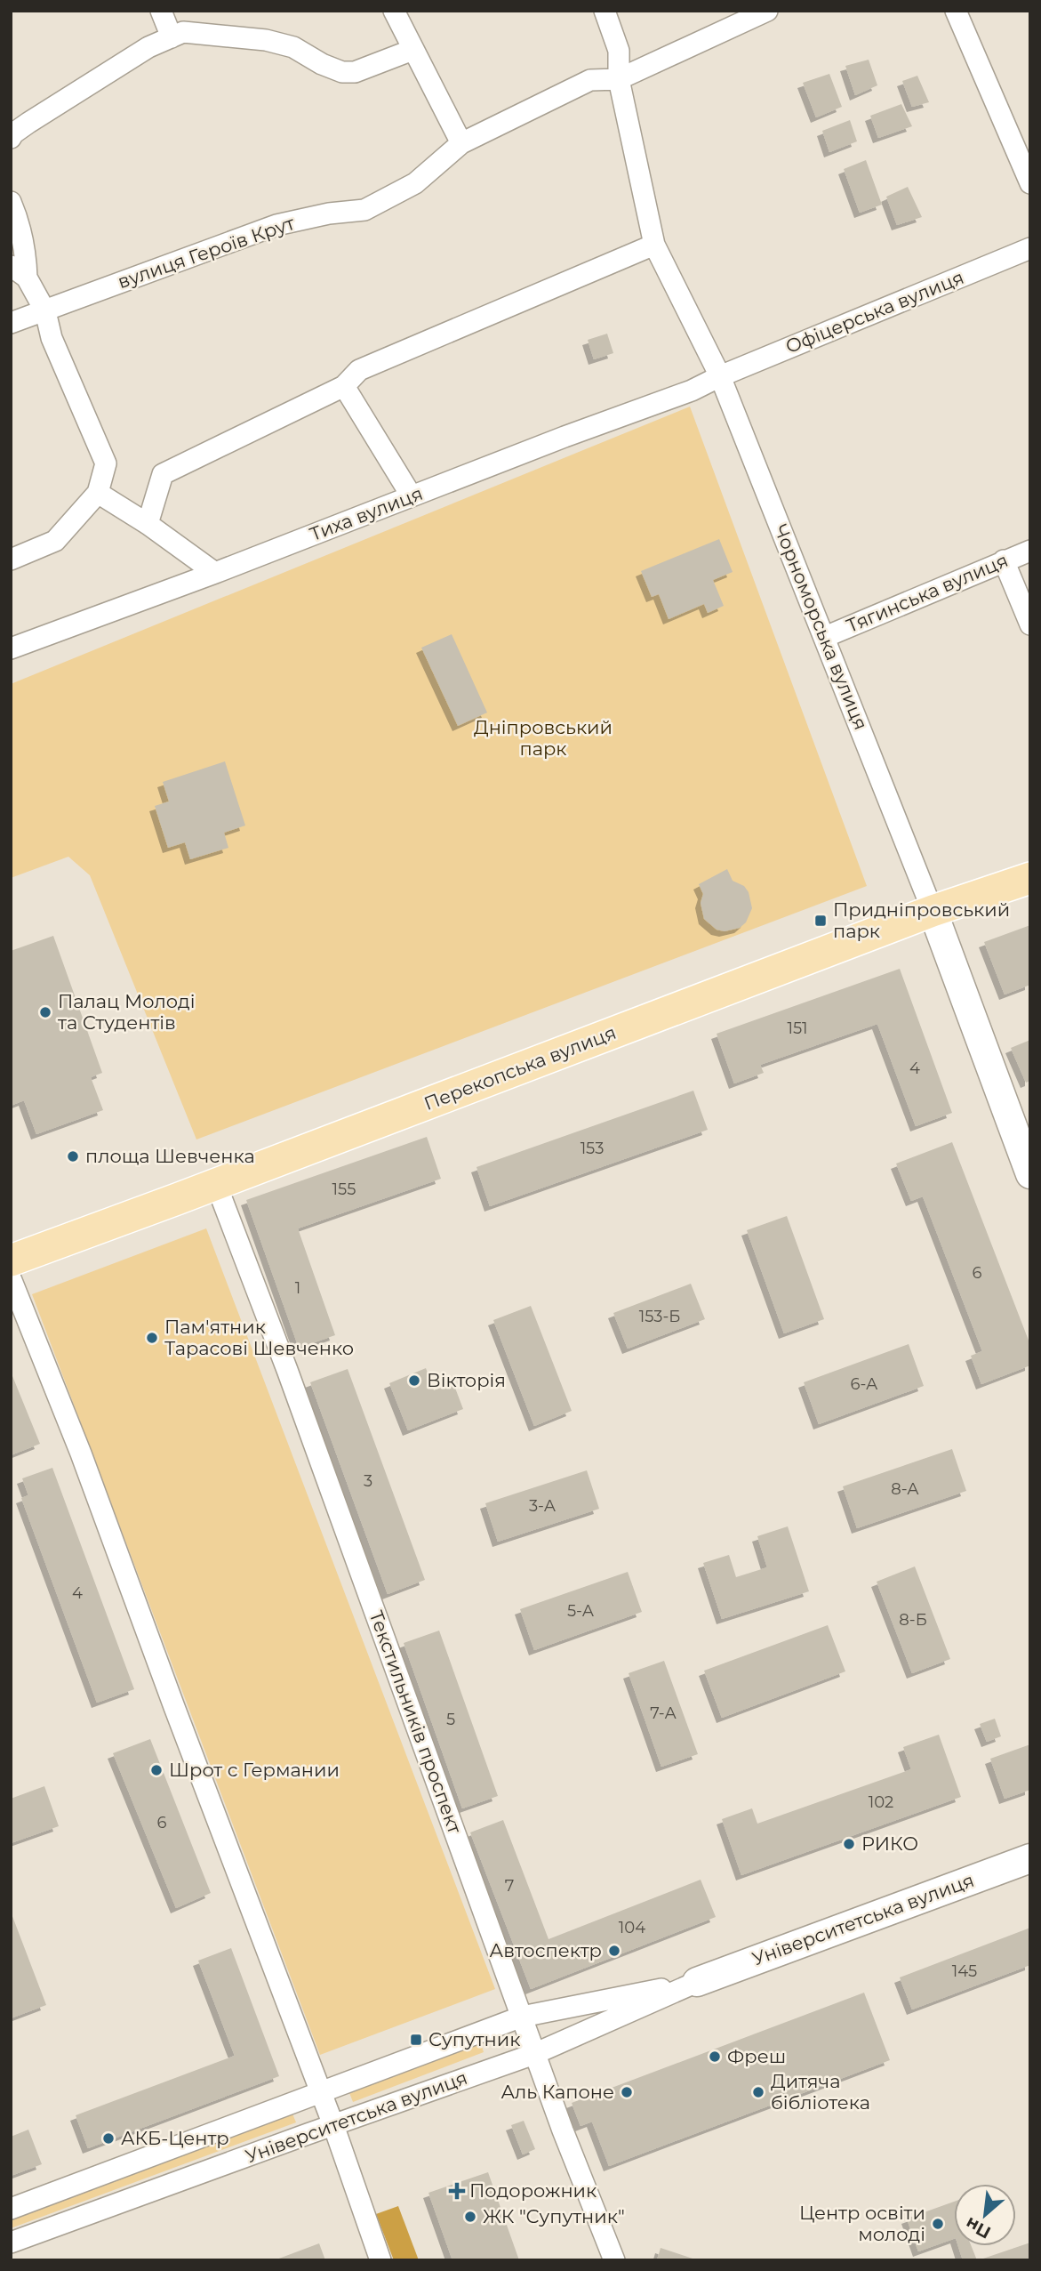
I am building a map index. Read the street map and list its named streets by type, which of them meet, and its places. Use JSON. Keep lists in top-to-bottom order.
{
  "streets": {
    "main road": ["Перекопська вулиця"],
    "street": [
      "вулиця Героїв Крут",
      "Офіцерська вулиця",
      "Тиха вулиця",
      "Тягинська вулиця",
      "Чорноморська вулиця",
      "Текстильників проспект",
      "Університетська вулиця"
    ]
  },
  "crossings": [
    ["вулиця Героїв Крут", "Чорноморська вулиця"],
    ["Офіцерська вулиця", "Тиха вулиця"],
    ["Офіцерська вулиця", "Чорноморська вулиця"],
    ["Тиха вулиця", "Чорноморська вулиця"],
    ["Тягинська вулиця", "Чорноморська вулиця"],
    ["Чорноморська вулиця", "Перекопська вулиця"],
    ["Перекопська вулиця", "Текстильників проспект"],
    ["Текстильників проспект", "Університетська вулиця"]
  ],
  "parks": ["Дніпровський парк"],
  "places": {
    "transit": ["Придніпровський парк", "Супутник"],
    "other": [
      "Палац Молоді та Студентів",
      "площа Шевченка",
      "Пам'ятник Тарасові Шевченко",
      "Вікторія",
      "Шрот с Германии",
      "РИКО",
      "Автоспектр",
      "Фреш",
      "Аль Капоне",
      "Дитяча бібліотека",
      "АКБ-Центр",
      "ЖК \"Супутник\"",
      "Центр освіти молоді"
    ],
    "health": ["Подорожник"]
  },
  "house_numbers": [
    "151",
    "4",
    "153",
    "155",
    "6",
    "1",
    "153-Б",
    "6-А",
    "3",
    "8-А",
    "3-А",
    "4",
    "5-А",
    "8-Б",
    "7-А",
    "5",
    "102",
    "6",
    "7",
    "104",
    "145"
  ],
  "north": "bottom left"
}
